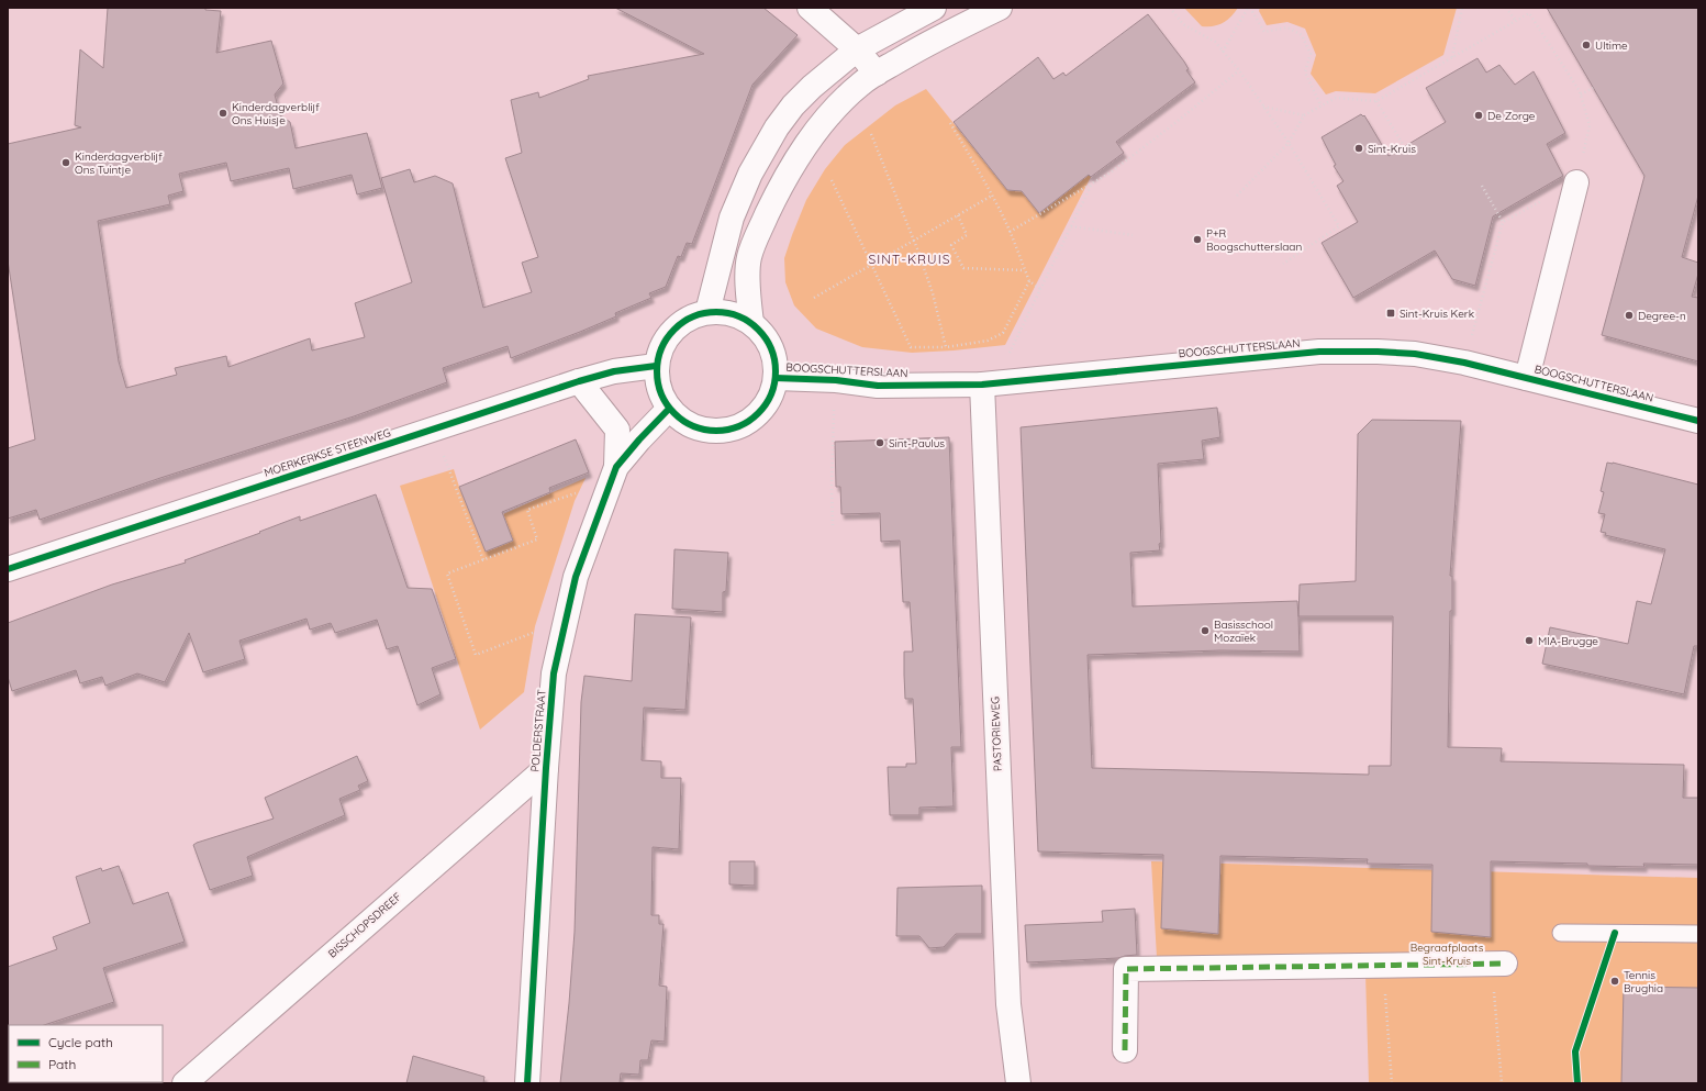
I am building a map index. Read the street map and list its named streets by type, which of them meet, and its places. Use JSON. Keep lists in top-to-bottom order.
{
  "streets": {
    "street": [
      "BOOGSCHUTTERSLAAN",
      "MOERKERKSE STEENWEG",
      "POLDERSTRAAT",
      "PASTORIEWEG",
      "BISSCHOPSDREEF"
    ]
  },
  "crossings": [
    ["BOOGSCHUTTERSLAAN", "MOERKERKSE STEENWEG"],
    ["BOOGSCHUTTERSLAAN", "POLDERSTRAAT"],
    ["BOOGSCHUTTERSLAAN", "PASTORIEWEG"],
    ["MOERKERKSE STEENWEG", "POLDERSTRAAT"],
    ["POLDERSTRAAT", "BISSCHOPSDREEF"]
  ],
  "districts": ["SINT-KRUIS"],
  "parks": ["Begraafplaats Sint-Kruis"],
  "places": {
    "other": [
      "Ultime",
      "Kinderdagverblijf Ons Huisje",
      "De Zorge",
      "Sint-Kruis",
      "Kinderdagverblijf Ons Tuintje",
      "P+R Boogschutterslaan",
      "Degree-n",
      "Sint-Paulus",
      "Basisschool Mozaïek",
      "MIA-Brugge",
      "Tennis Brughia"
    ],
    "transit": ["Sint-Kruis Kerk"]
  },
  "legend": ["Cycle path", "Path"]
}
